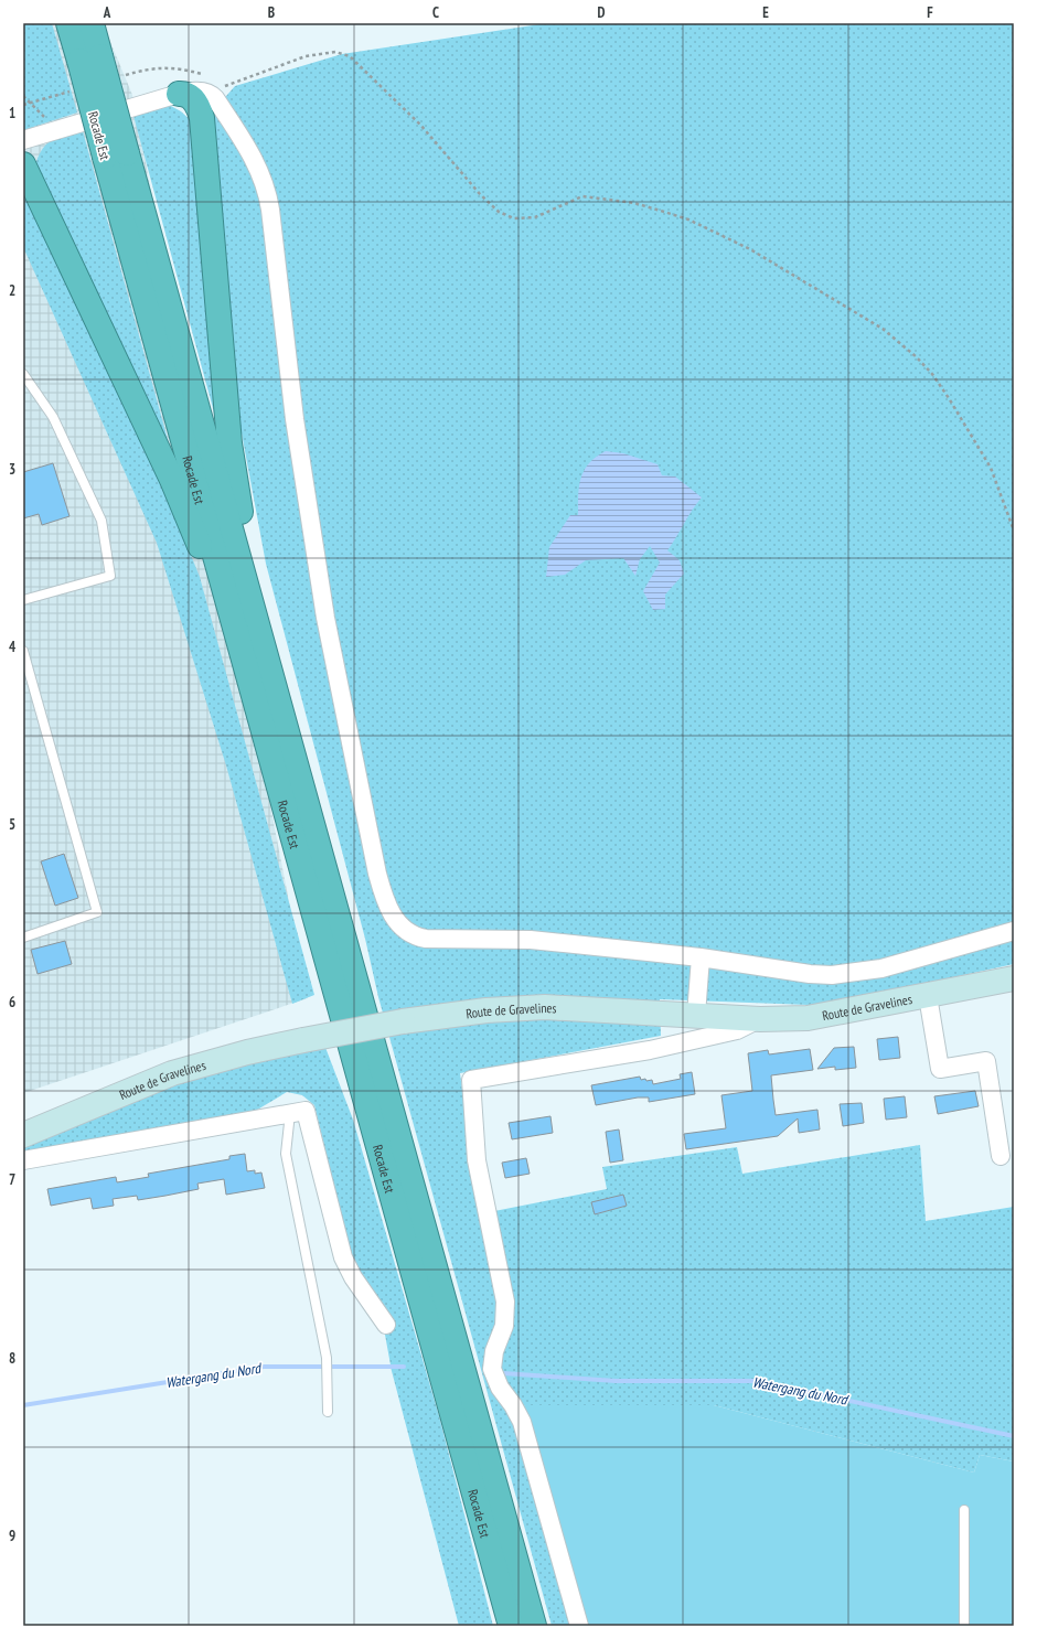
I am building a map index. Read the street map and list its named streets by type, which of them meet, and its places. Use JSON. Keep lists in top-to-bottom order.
{
  "streets": {
    "highway": ["Rocade Est"],
    "main road": ["Route de Gravelines"]
  },
  "water": ["Watergang du Nord"],
  "grid": {
    "columns": [
      "A",
      "B",
      "C",
      "D",
      "E",
      "F"
    ],
    "rows": [
      "1",
      "2",
      "3",
      "4",
      "5",
      "6",
      "7",
      "8",
      "9"
    ]
  }
}
